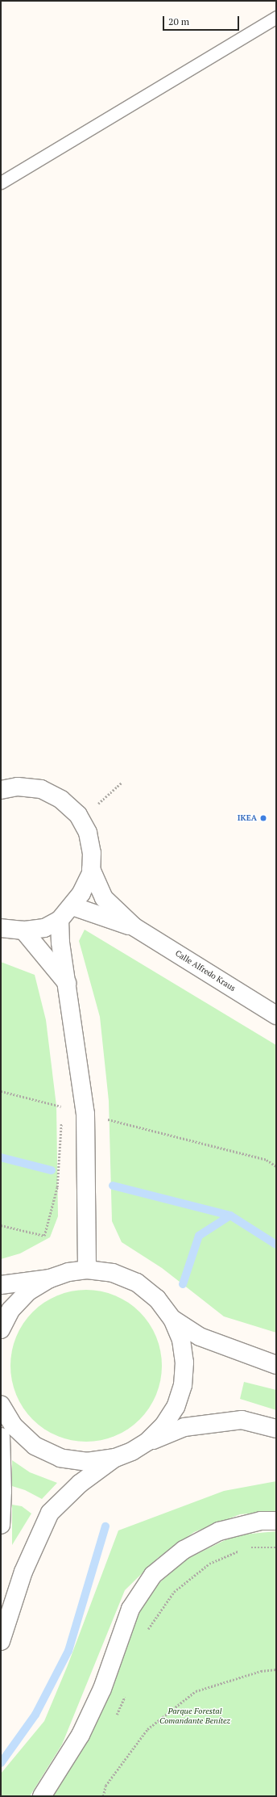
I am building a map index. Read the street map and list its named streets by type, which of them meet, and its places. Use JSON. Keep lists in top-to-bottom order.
{
  "streets": {
    "main road": ["Calle Alfredo Kraus"]
  },
  "parks": ["Parque Forestal Comandante Benítez"],
  "places": ["IKEA"],
  "scale_bar": "20 m"
}
